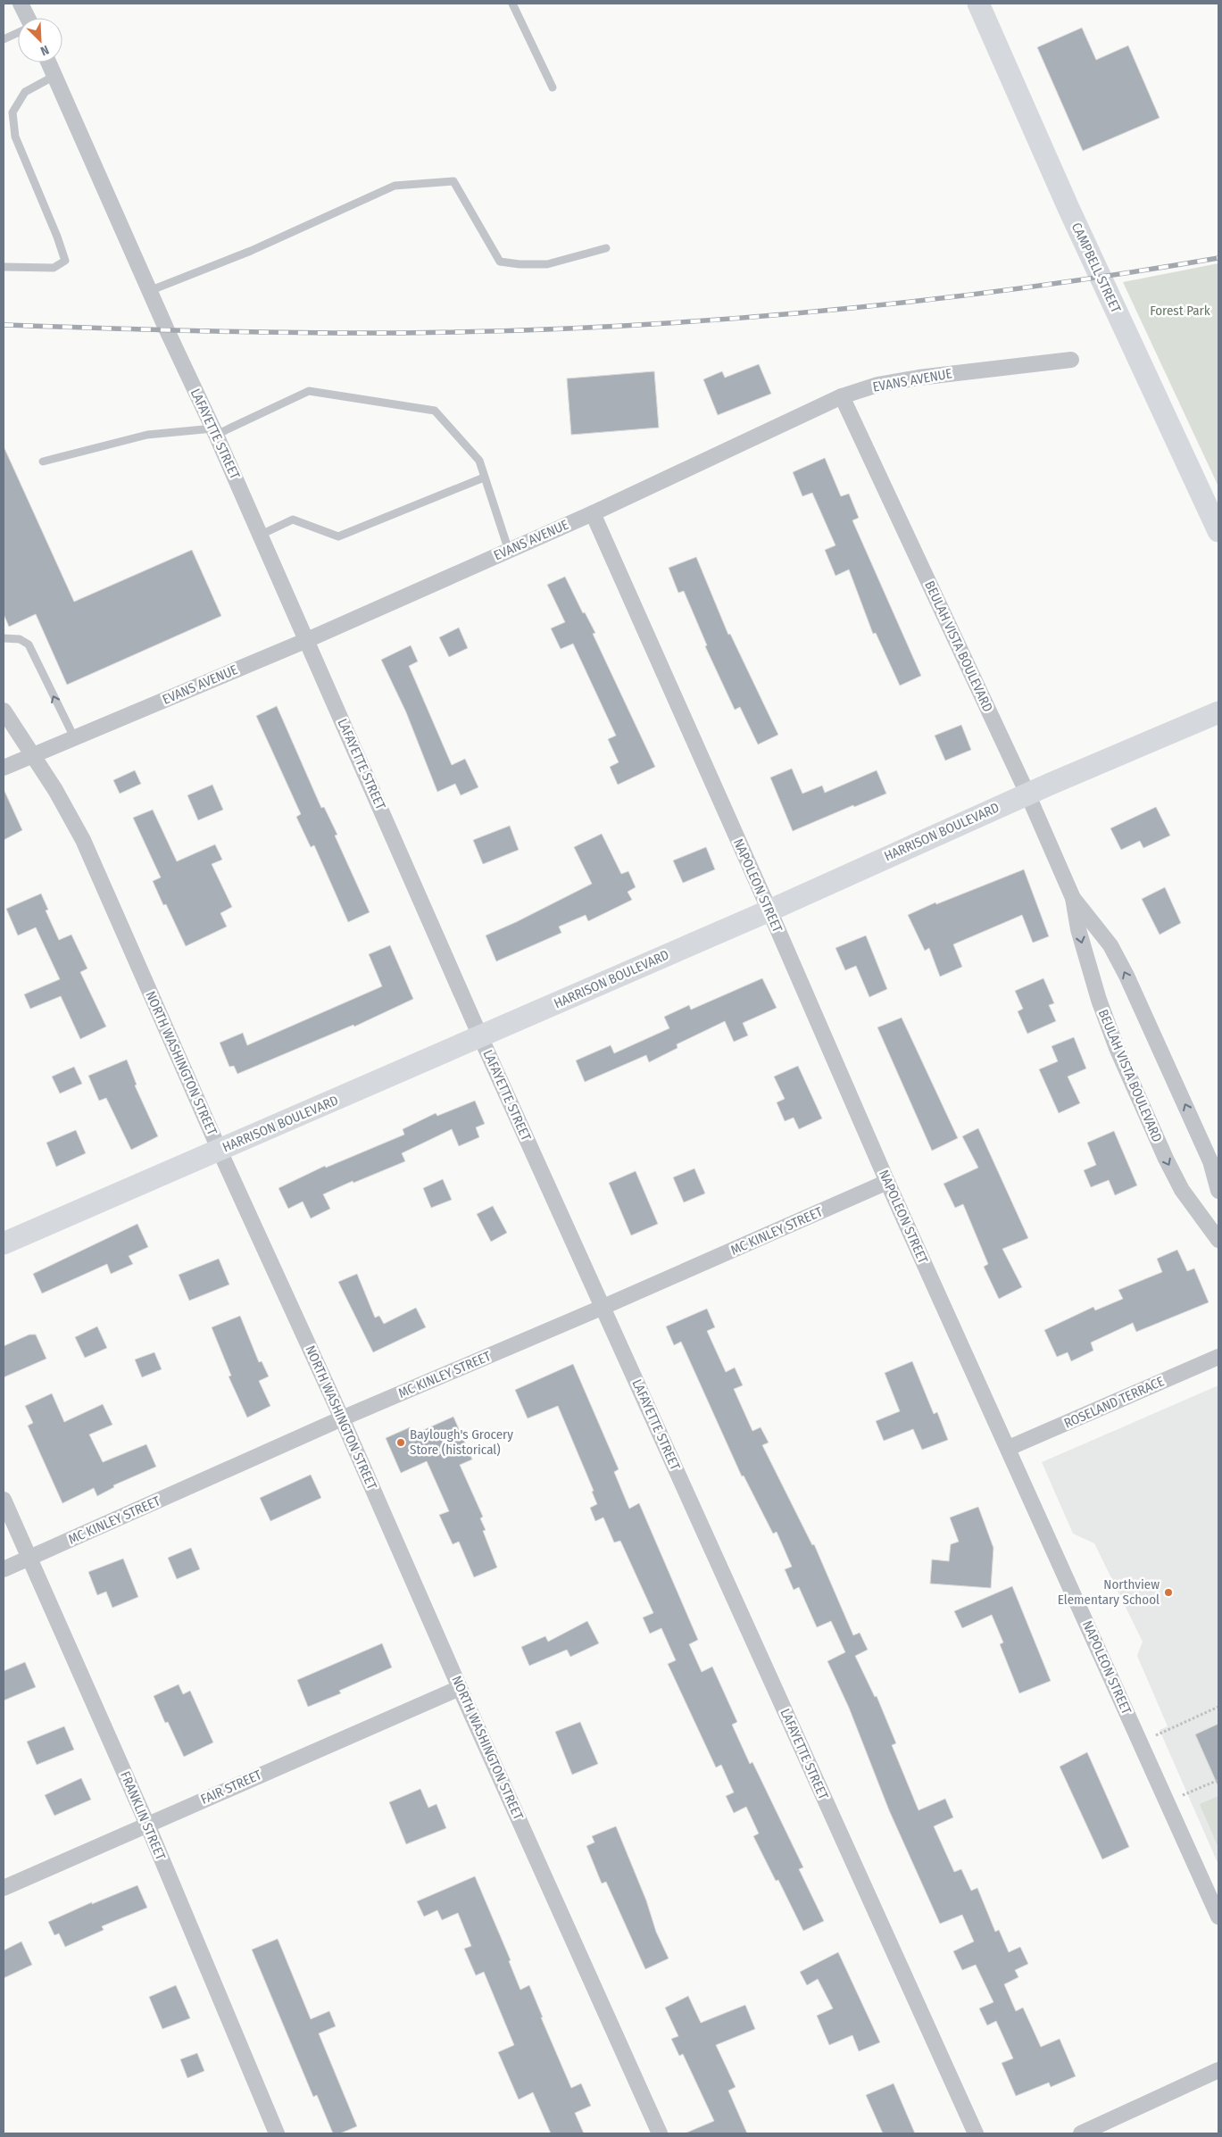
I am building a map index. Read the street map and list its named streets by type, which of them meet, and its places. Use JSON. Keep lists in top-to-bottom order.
{
  "streets": {
    "street": [
      "CAMPBELL STREET",
      "EVANS AVENUE",
      "LAFAYETTE STREET",
      "BEULAH VISTA BOULEVARD",
      "HARRISON BOULEVARD",
      "NAPOLEON STREET",
      "NORTH WASHINGTON STREET",
      "MC KINLEY STREET",
      "ROSELAND TERRACE",
      "FAIR STREET",
      "FRANKLIN STREET"
    ]
  },
  "crossings": [
    ["EVANS AVENUE", "LAFAYETTE STREET"],
    ["EVANS AVENUE", "BEULAH VISTA BOULEVARD"],
    ["EVANS AVENUE", "NAPOLEON STREET"],
    ["EVANS AVENUE", "NORTH WASHINGTON STREET"],
    ["LAFAYETTE STREET", "HARRISON BOULEVARD"],
    ["LAFAYETTE STREET", "MC KINLEY STREET"],
    ["BEULAH VISTA BOULEVARD", "HARRISON BOULEVARD"],
    ["HARRISON BOULEVARD", "NAPOLEON STREET"],
    ["HARRISON BOULEVARD", "NORTH WASHINGTON STREET"],
    ["NAPOLEON STREET", "MC KINLEY STREET"],
    ["NAPOLEON STREET", "ROSELAND TERRACE"],
    ["NORTH WASHINGTON STREET", "MC KINLEY STREET"],
    ["NORTH WASHINGTON STREET", "FAIR STREET"],
    ["MC KINLEY STREET", "FRANKLIN STREET"],
    ["FAIR STREET", "FRANKLIN STREET"]
  ],
  "parks": ["Forest Park"],
  "places": ["Baylough's Grocery Store (historical)", "Northview Elementary School"],
  "north": "bottom right"
}
